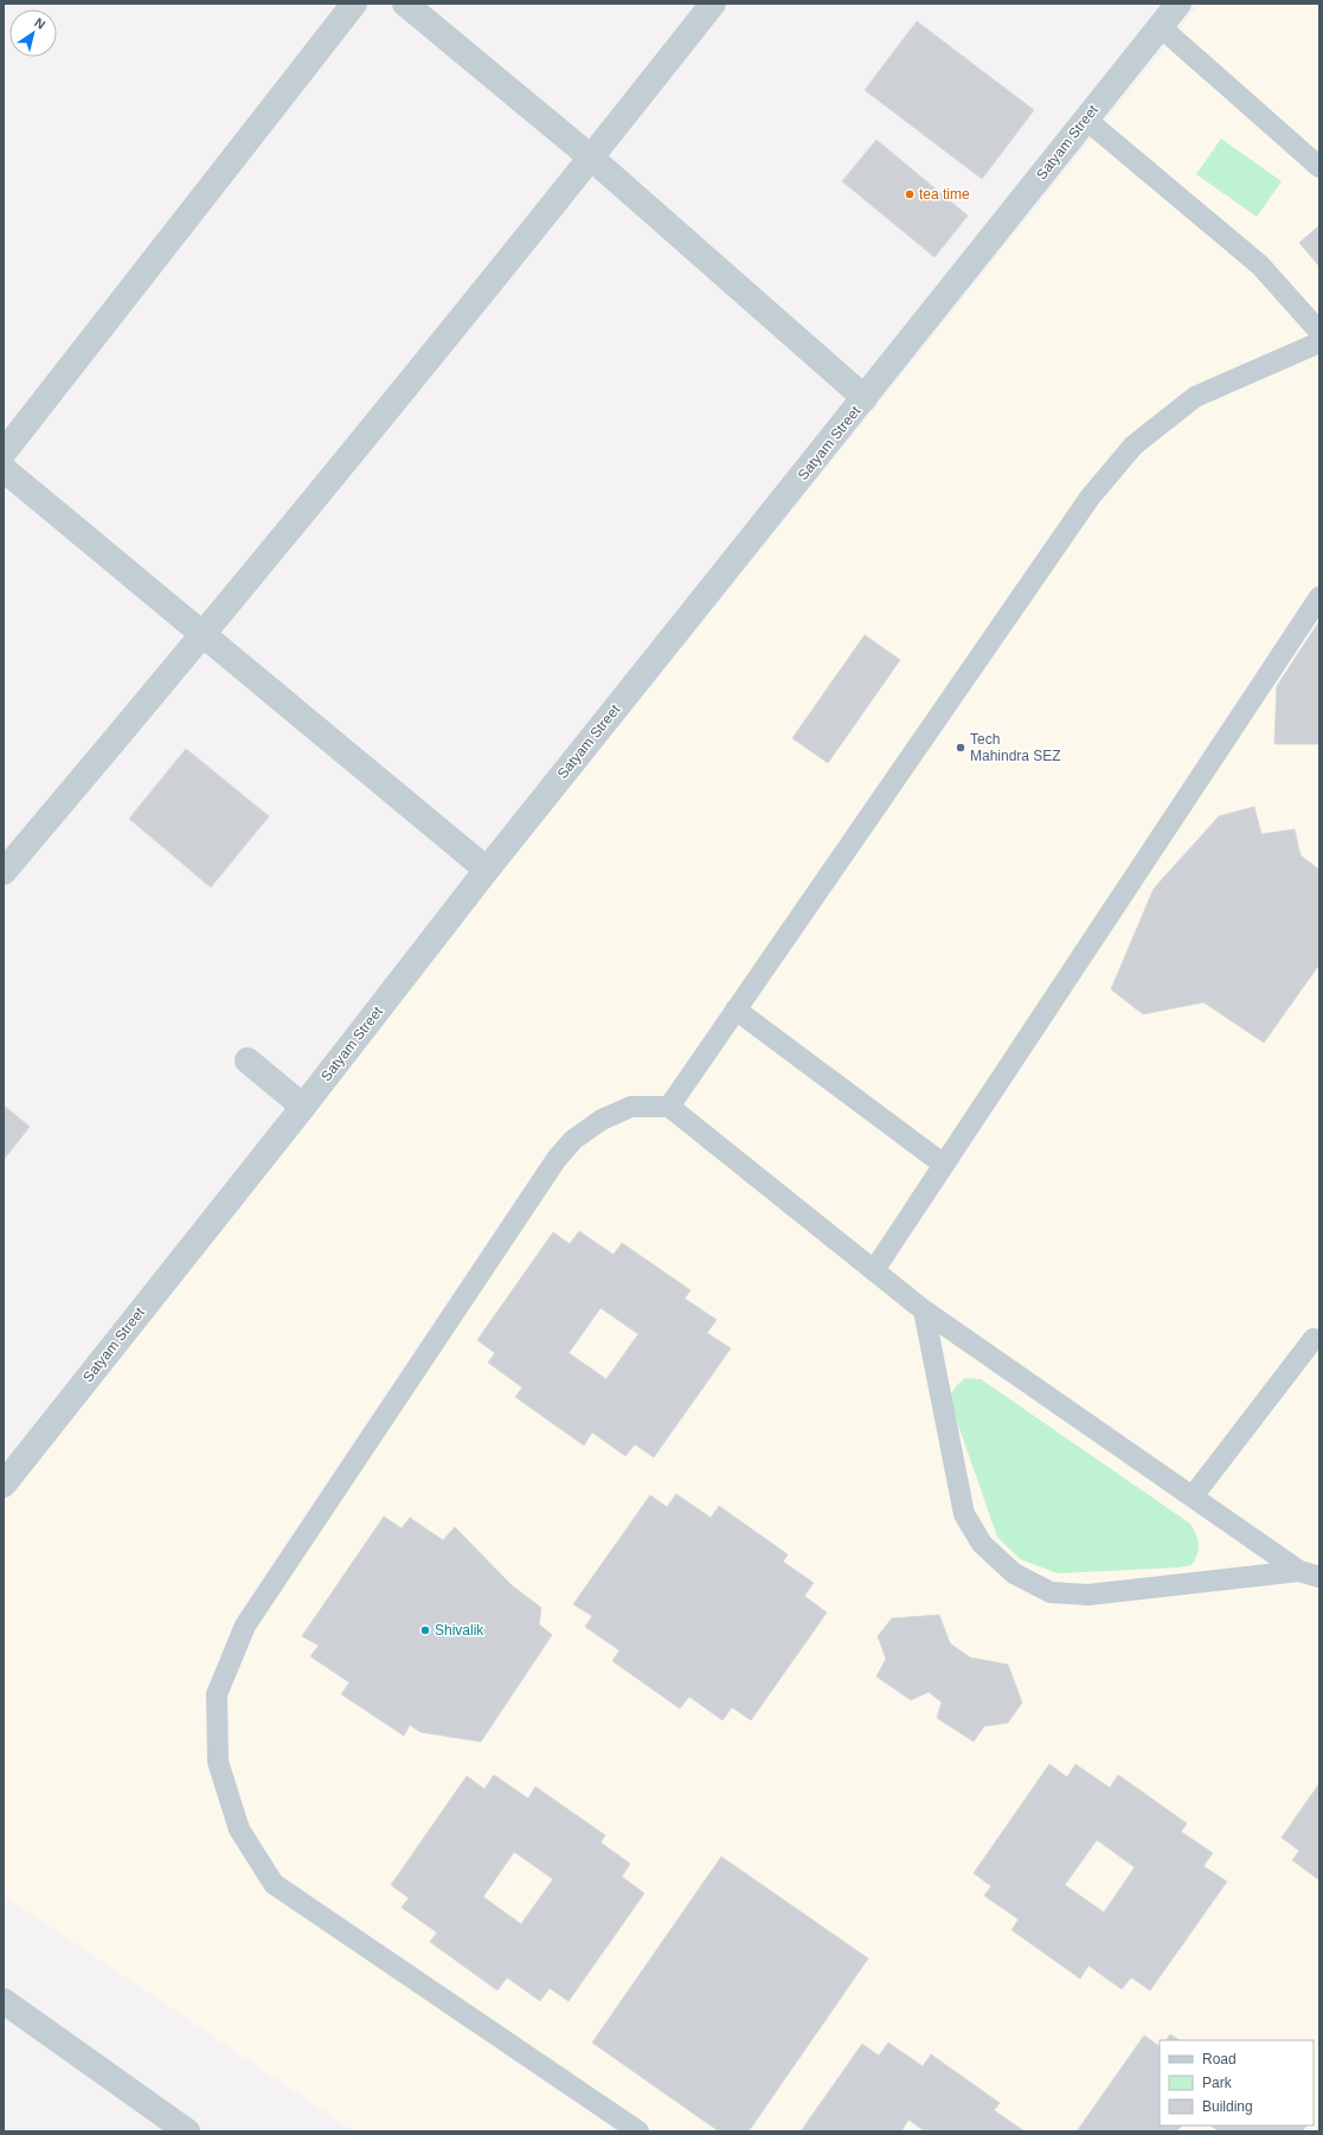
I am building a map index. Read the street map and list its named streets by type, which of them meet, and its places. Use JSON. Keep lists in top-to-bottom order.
{
  "streets": {
    "street": ["Satyam Street"]
  },
  "places": ["tea time", "Tech Mahindra SEZ", "Shivalik"],
  "legend": ["Road", "Park", "Building"],
  "north": "top right"
}
